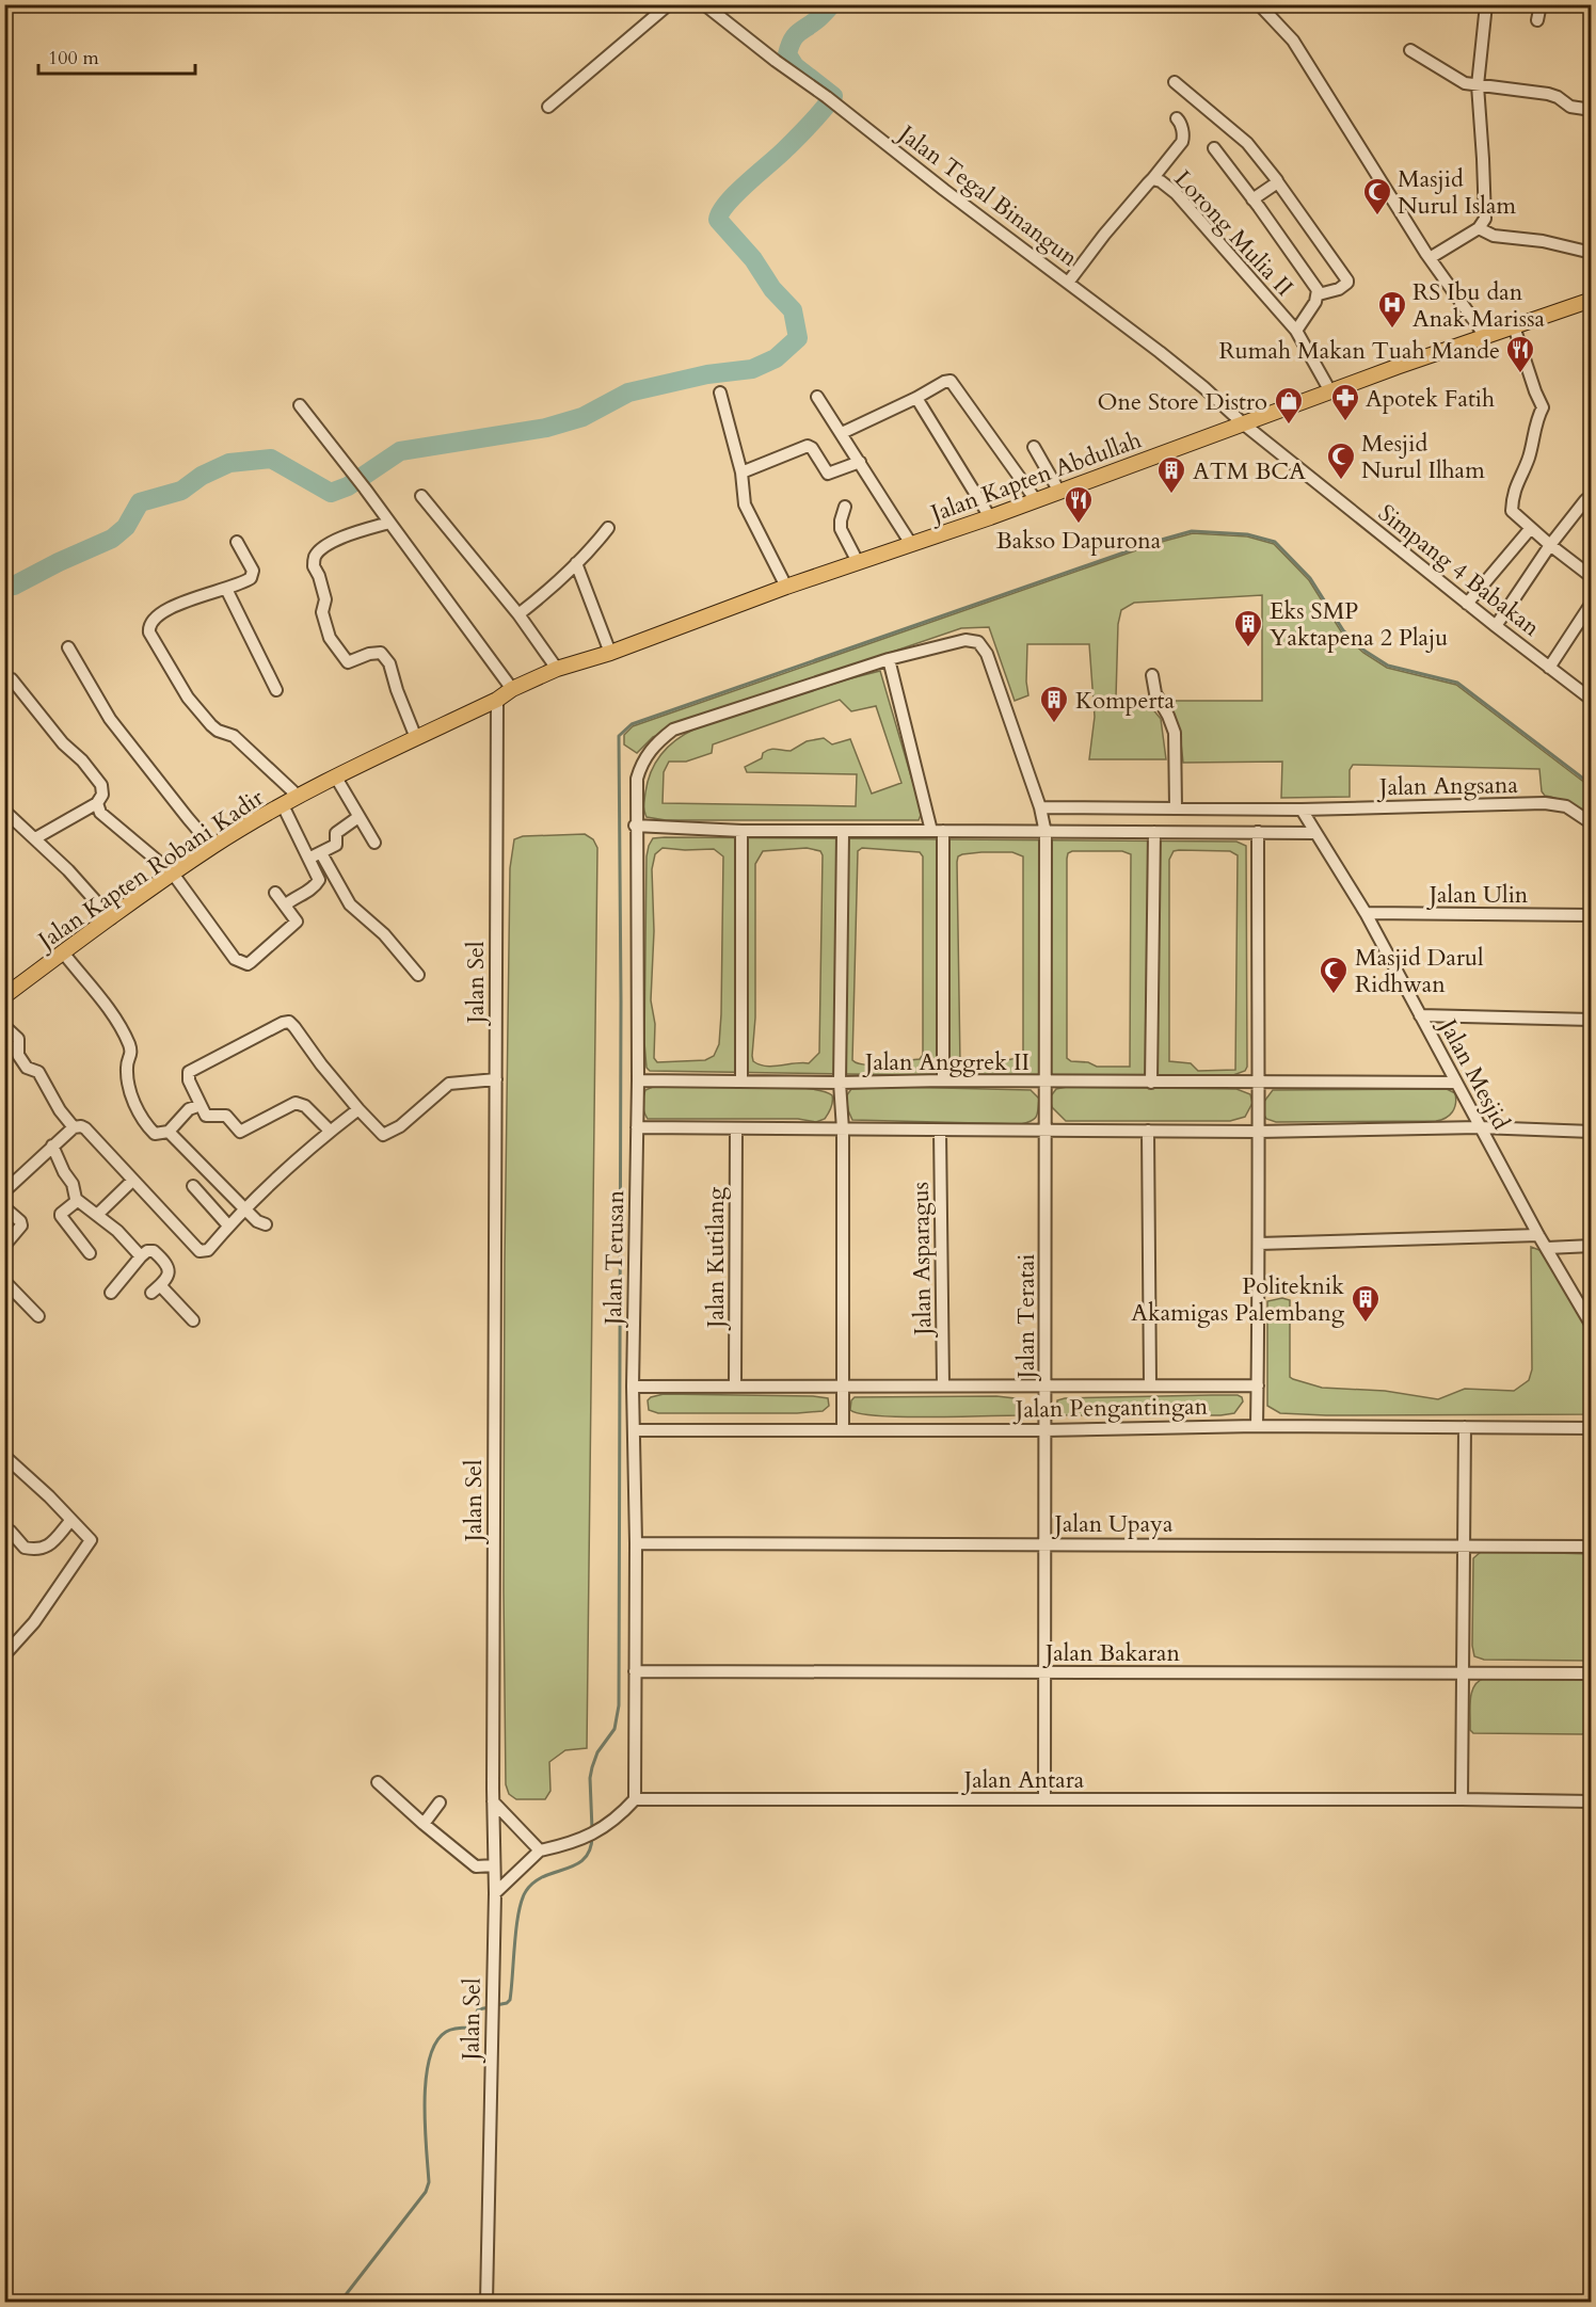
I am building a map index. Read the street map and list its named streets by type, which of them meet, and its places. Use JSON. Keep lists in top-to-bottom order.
{
  "streets": {
    "main road": ["Jalan Kapten Abdullah", "Jalan Kapten Robani Kadir"],
    "street": [
      "Jalan Tegal Binangun",
      "Lorong Mulia II",
      "Simpang 4 Babakan",
      "Jalan Angsana",
      "Jalan Ulin",
      "Jalan Sel",
      "Jalan Anggrek II",
      "Jalan Mesjid",
      "Jalan Terusan",
      "Jalan Kutilang",
      "Jalan Asparagus",
      "Jalan Teratai",
      "Jalan Pengantingan",
      "Jalan Upaya",
      "Jalan Bakaran",
      "Jalan Antara"
    ]
  },
  "crossings": [
    ["Jalan Tegal Binangun", "Lorong Mulia II"],
    ["Jalan Tegal Binangun", "Jalan Kapten Abdullah"],
    ["Jalan Tegal Binangun", "Simpang 4 Babakan"],
    ["Lorong Mulia II", "Jalan Kapten Abdullah"],
    ["Jalan Kapten Abdullah", "Simpang 4 Babakan"],
    ["Jalan Kapten Abdullah", "Jalan Kapten Robani Kadir"],
    ["Jalan Kapten Abdullah", "Jalan Sel"],
    ["Jalan Angsana", "Jalan Mesjid"],
    ["Jalan Angsana", "Jalan Teratai"],
    ["Jalan Kapten Robani Kadir", "Jalan Sel"],
    ["Jalan Ulin", "Jalan Mesjid"],
    ["Jalan Anggrek II", "Jalan Mesjid"],
    ["Jalan Anggrek II", "Jalan Terusan"],
    ["Jalan Anggrek II", "Jalan Teratai"],
    ["Jalan Terusan", "Jalan Teratai"],
    ["Jalan Terusan", "Jalan Pengantingan"],
    ["Jalan Terusan", "Jalan Upaya"],
    ["Jalan Terusan", "Jalan Bakaran"],
    ["Jalan Terusan", "Jalan Antara"],
    ["Jalan Teratai", "Jalan Pengantingan"],
    ["Jalan Teratai", "Jalan Upaya"],
    ["Jalan Teratai", "Jalan Bakaran"],
    ["Jalan Teratai", "Jalan Antara"]
  ],
  "places": {
    "mosque": ["Masjid Nurul Islam", "Mesjid Nurul Ilham", "Masjid Darul Ridhwan"],
    "hospital": ["RS Ibu dan Anak Marissa"],
    "restaurant": ["Rumah Makan Tuah Mande", "Bakso Dapurona"],
    "pharmacy": ["Apotek Fatih"],
    "shop": ["One Store Distro"],
    "building": [
      "ATM BCA",
      "Eks SMP Yaktapena 2 Plaju",
      "Komperta",
      "Politeknik Akamigas Palembang"
    ]
  },
  "scale_bar": "100 m"
}
